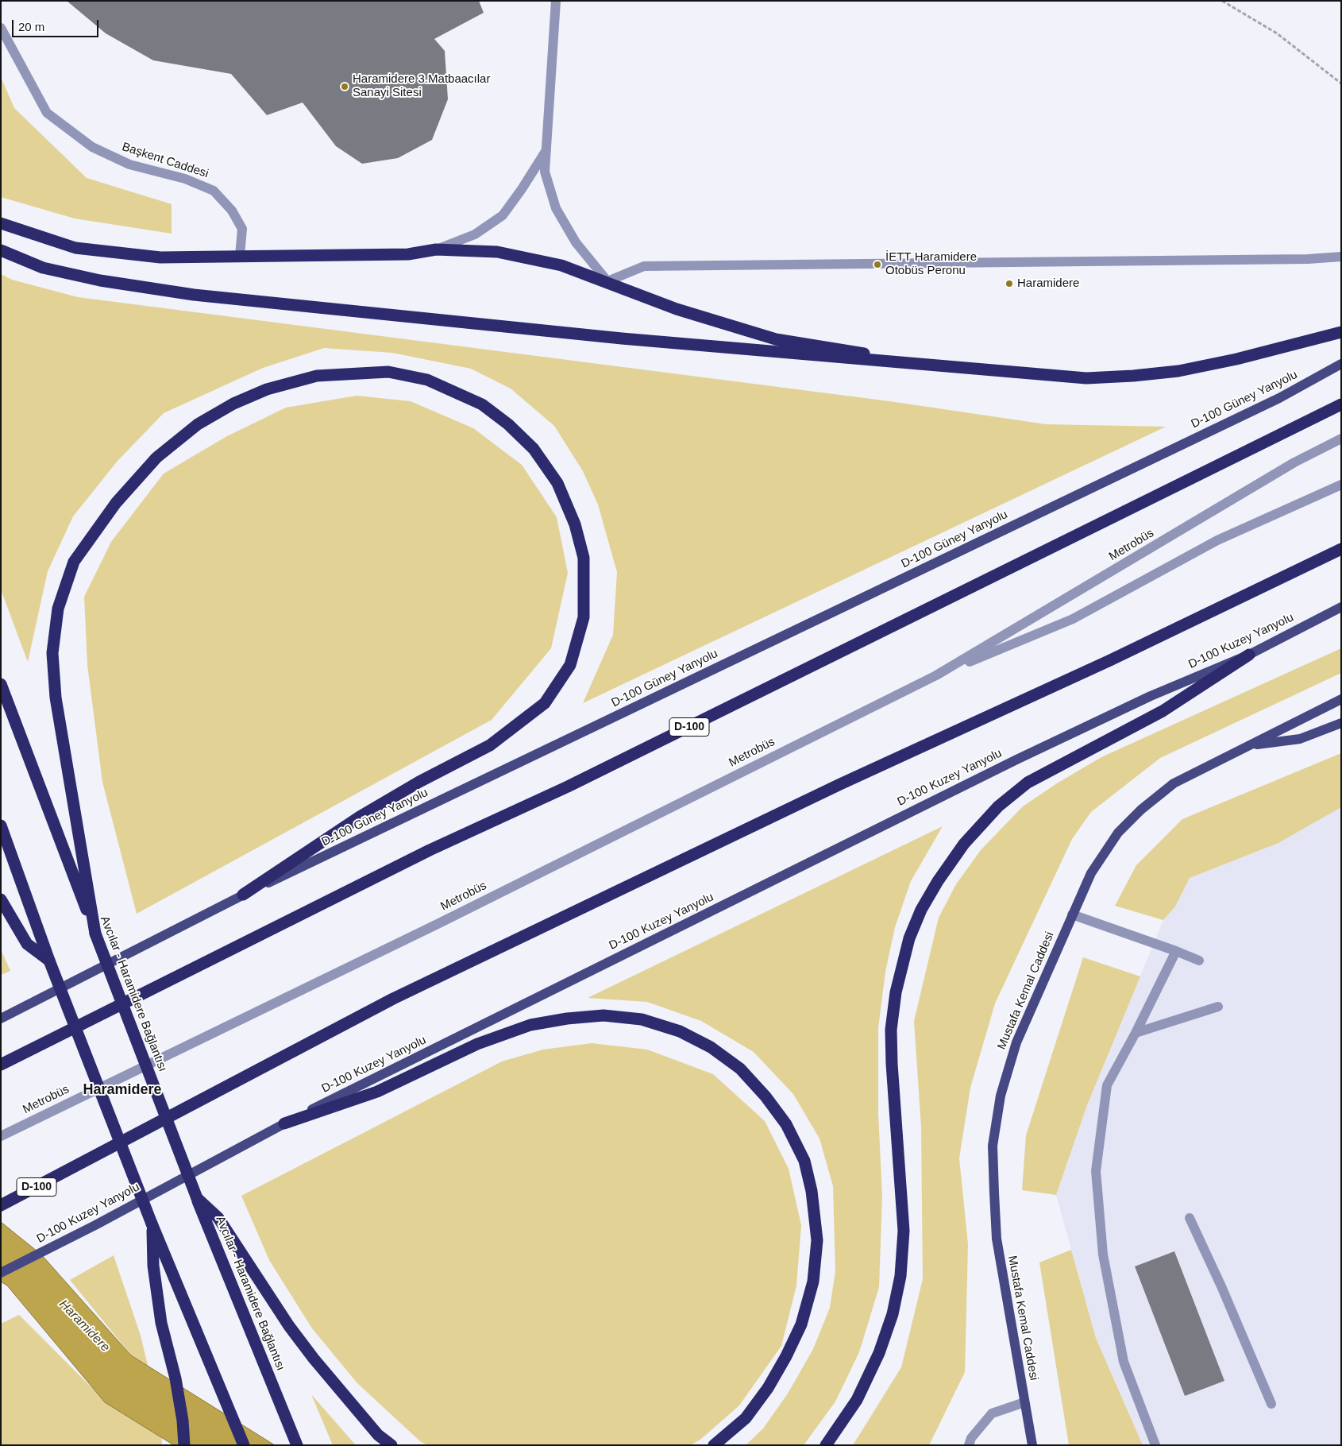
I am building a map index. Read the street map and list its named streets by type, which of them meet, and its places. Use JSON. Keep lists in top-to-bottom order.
{
  "streets": {
    "highway": ["D-100", "Avcılar - Haramidere Bağlantısı"],
    "main road": ["D-100 Güney Yanyolu", "D-100 Kuzey Yanyolu", "Mustafa Kemal Caddesi"],
    "street": ["Başkent Caddesi", "Metrobüs"]
  },
  "districts": ["Haramidere"],
  "water": ["Haramidere"],
  "places": ["Haramidere 3.Matbaacılar Sanayi Sitesi", "İETT Haramidere Otobüs Peronu", "Haramidere"],
  "scale_bar": "20 m"
}
